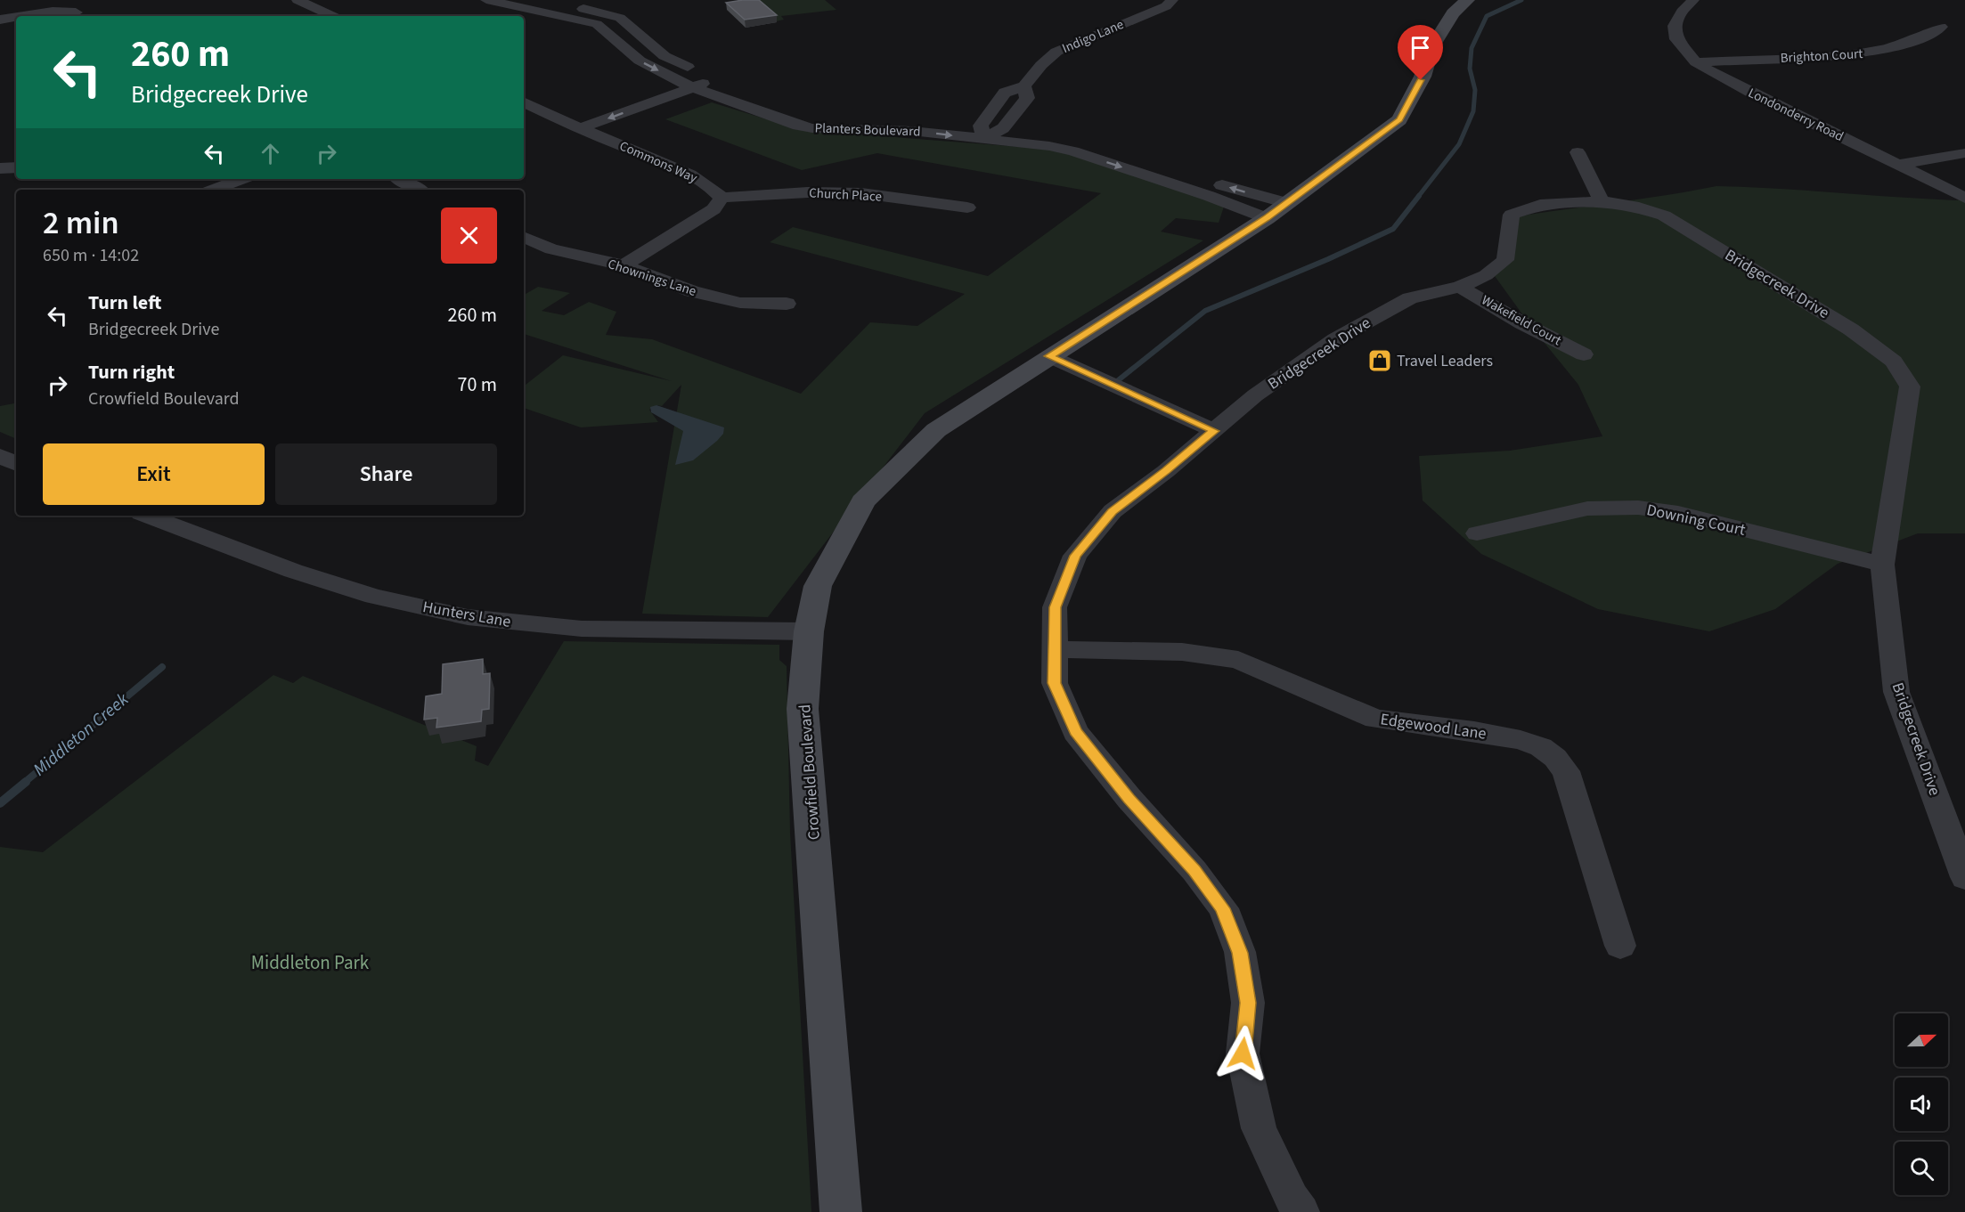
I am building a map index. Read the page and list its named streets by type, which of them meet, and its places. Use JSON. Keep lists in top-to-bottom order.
{
  "streets": {
    "main road": ["Crowfield Boulevard"],
    "street": [
      "Indigo Lane",
      "Brighton Court",
      "Londonderry Road",
      "Planters Boulevard",
      "Commons Way",
      "Church Place",
      "Chownings Lane",
      "Bridgecreek Drive",
      "Wakefield Court",
      "Downing Court",
      "Hunters Lane",
      "Edgewood Lane"
    ]
  },
  "crossings": [
    ["Indigo Lane", "Planters Boulevard"],
    ["Brighton Court", "Londonderry Road"],
    ["Planters Boulevard", "Commons Way"],
    ["Planters Boulevard", "Crowfield Boulevard"],
    ["Commons Way", "Church Place"],
    ["Bridgecreek Drive", "Wakefield Court"],
    ["Bridgecreek Drive", "Downing Court"],
    ["Bridgecreek Drive", "Edgewood Lane"],
    ["Hunters Lane", "Crowfield Boulevard"]
  ],
  "water": ["Middleton Creek"],
  "parks": ["Middleton Park"],
  "places": {
    "shop": ["Travel Leaders"]
  },
  "north": "right",
  "page": {
    "turn": ["260 m", "Bridgecreek Drive"],
    "heading": ["2 min", "650 m · 14:02"],
    "list": [
      {
        "name": "Turn left",
        "note": "Bridgecreek Drive",
        "value": "260 m"
      },
      {
        "name": "Turn right",
        "note": "Crowfield Boulevard",
        "value": "70 m"
      }
    ],
    "buttons": ["Exit", "Share"]
  }
}
